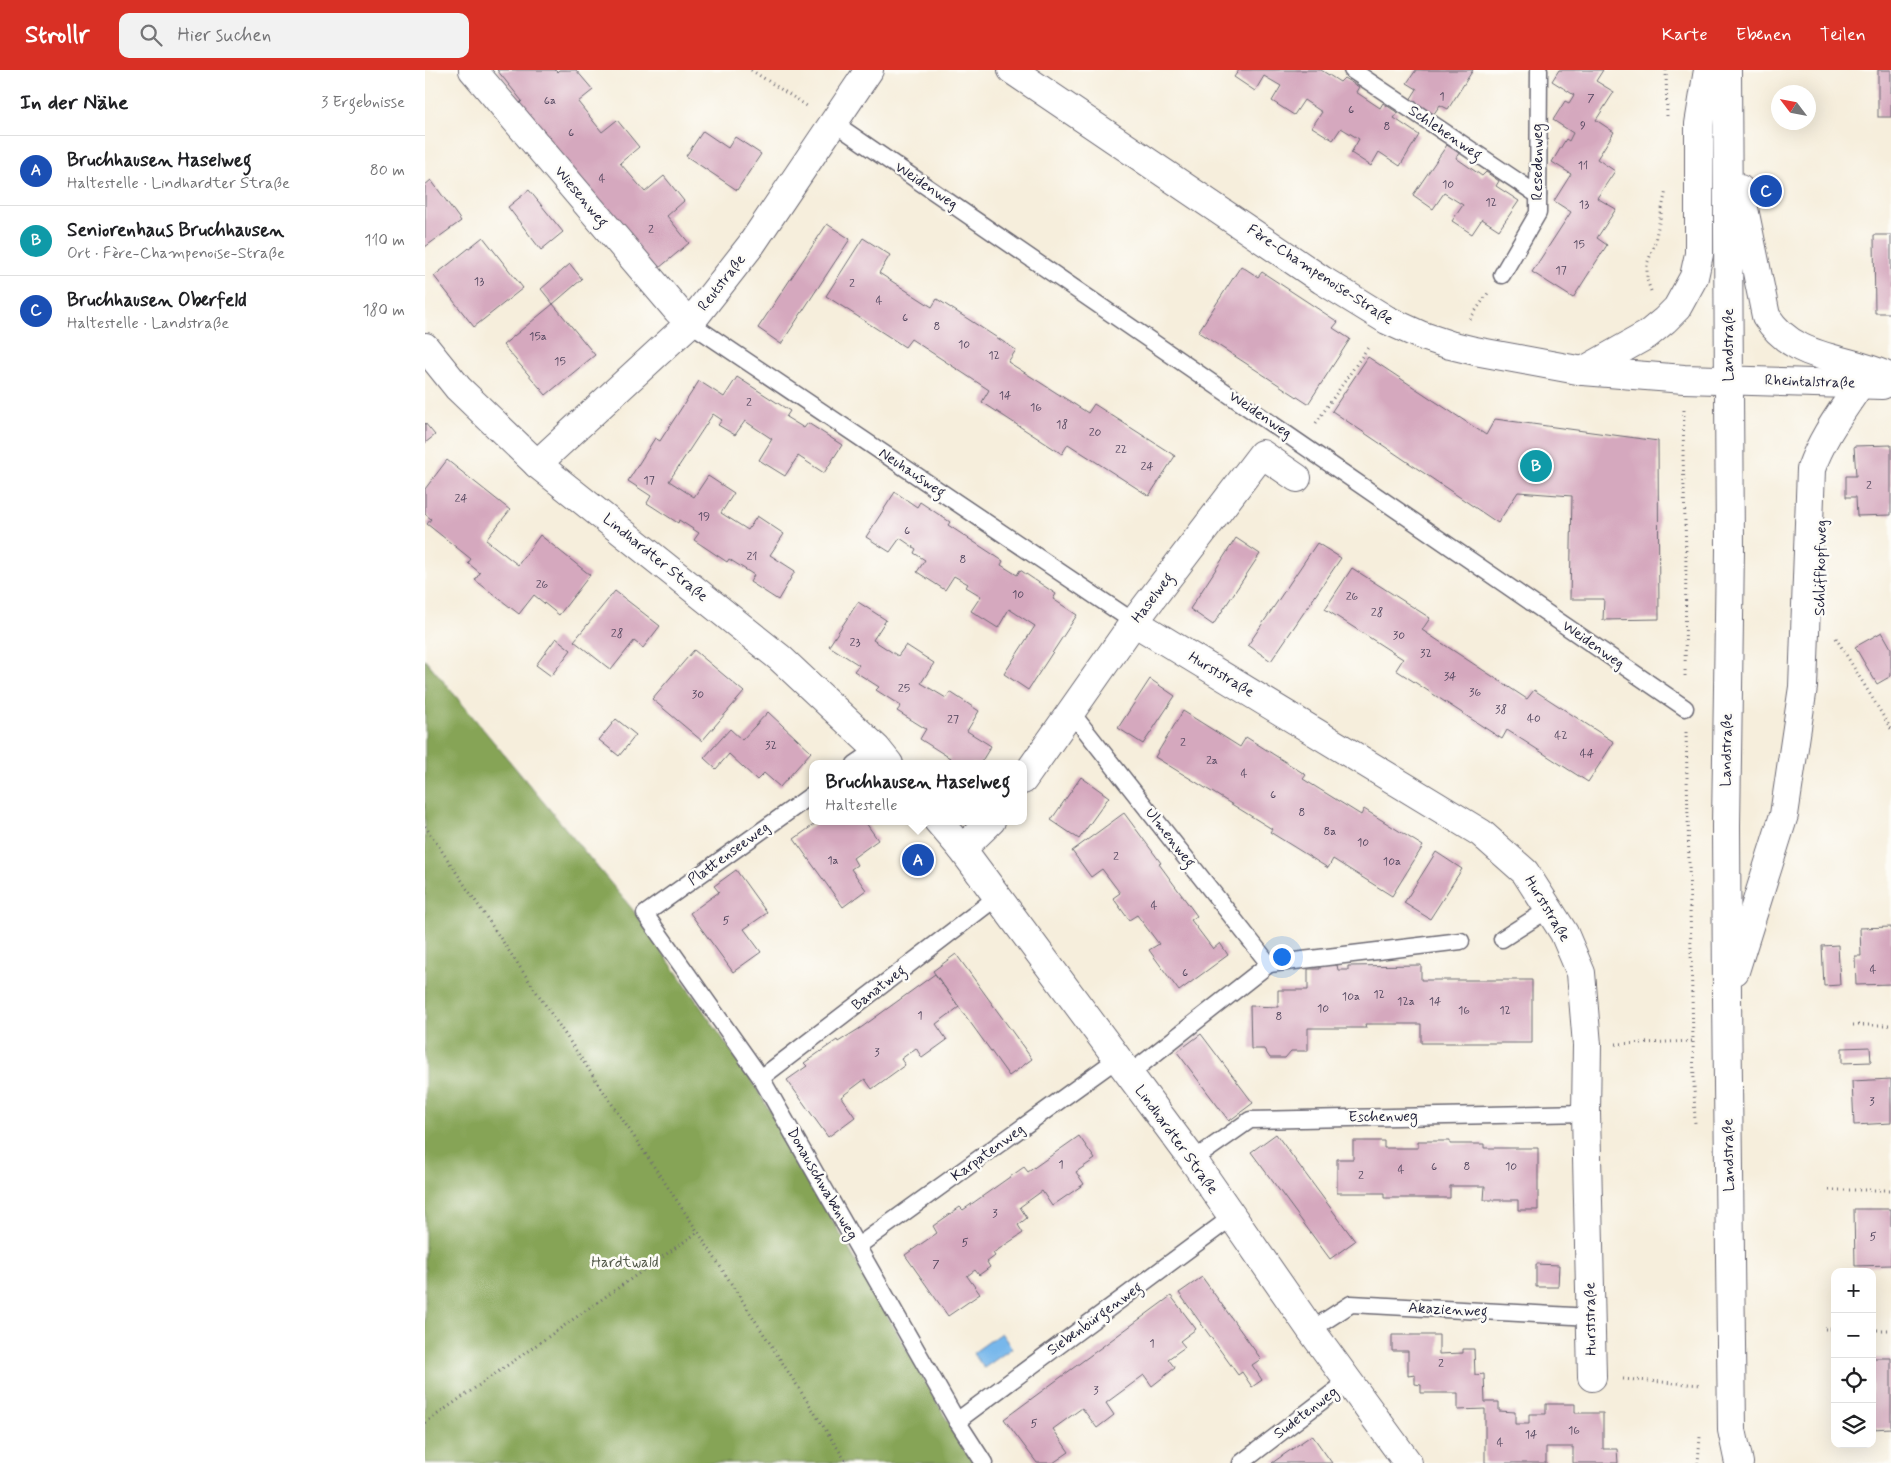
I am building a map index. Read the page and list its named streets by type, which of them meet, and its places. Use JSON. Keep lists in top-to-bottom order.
{
  "streets": {
    "street": [
      "Wiesenweg",
      "Fère-Champenoise-Straße",
      "Reutstraße",
      "Landstraße",
      "Rheintalstraße",
      "Lindhardter Straße",
      "Haselweg",
      "Hurststraße"
    ],
    "lane": [
      "Schlehenweg",
      "Resedenweg",
      "Weidenweg",
      "Neuhausweg",
      "Ulmenweg",
      "Plattenseeweg",
      "Banatweg",
      "Eschenweg",
      "Karpatenweg",
      "Donauschwabenweg",
      "Akazienweg",
      "Siebenbürgenweg",
      "Sudetenweg"
    ],
    "path": ["Schliffkopfweg"]
  },
  "crossings": [
    ["Schlehenweg", "Resedenweg"],
    ["Weidenweg", "Reutstraße"],
    ["Wiesenweg", "Reutstraße"],
    ["Wiesenweg", "Neuhausweg"],
    ["Fère-Champenoise-Straße", "Landstraße"],
    ["Fère-Champenoise-Straße", "Rheintalstraße"],
    ["Reutstraße", "Neuhausweg"],
    ["Reutstraße", "Lindhardter Straße"],
    ["Landstraße", "Rheintalstraße"],
    ["Neuhausweg", "Haselweg"],
    ["Neuhausweg", "Hurststraße"],
    ["Lindhardter Straße", "Banatweg"],
    ["Lindhardter Straße", "Eschenweg"],
    ["Lindhardter Straße", "Karpatenweg"],
    ["Lindhardter Straße", "Akazienweg"],
    ["Lindhardter Straße", "Siebenbürgenweg"],
    ["Lindhardter Straße", "Sudetenweg"],
    ["Haselweg", "Hurststraße"],
    ["Haselweg", "Ulmenweg"],
    ["Hurststraße", "Eschenweg"],
    ["Hurststraße", "Akazienweg"],
    ["Plattenseeweg", "Donauschwabenweg"],
    ["Banatweg", "Donauschwabenweg"],
    ["Karpatenweg", "Donauschwabenweg"],
    ["Donauschwabenweg", "Siebenbürgenweg"]
  ],
  "parks": ["Hardtwald"],
  "house_numbers": [
    "1",
    "7",
    "6a",
    "6",
    "9",
    "8",
    "6",
    "11",
    "4",
    "10",
    "12",
    "13",
    "2",
    "15",
    "17",
    "13",
    "2",
    "4",
    "6",
    "8",
    "15a",
    "10",
    "12",
    "15",
    "14",
    "2",
    "16",
    "18",
    "20",
    "22",
    "24",
    "17",
    "2",
    "24",
    "19",
    "6",
    "21",
    "8",
    "26",
    "10",
    "26",
    "28",
    "28",
    "30",
    "23",
    "32",
    "34",
    "25",
    "36",
    "30",
    "38",
    "40",
    "27",
    "42",
    "2",
    "32",
    "44",
    "2a",
    "4",
    "6",
    "8",
    "8a",
    "10",
    "2",
    "1a",
    "10a",
    "4",
    "5",
    "4",
    "6",
    "12",
    "10a",
    "12a",
    "14",
    "10",
    "16",
    "12",
    "1",
    "8",
    "3",
    "3",
    "1",
    "6",
    "8",
    "10",
    "4",
    "2",
    "3",
    "5",
    "5",
    "7",
    "1",
    "2",
    "3",
    "5",
    "16",
    "14",
    "4"
  ],
  "north": "top left",
  "page": {
    "header": "Strollr",
    "search": "Hier suchen",
    "nav": ["Karte", "Ebenen", "Teilen"],
    "heading": ["In der Nähe", "3 Ergebnisse"],
    "list": [
      {
        "mark": "A",
        "name": "Bruchhausen Haselweg",
        "note": "Haltestelle · Lindhardter Straße",
        "value": "80 m"
      },
      {
        "mark": "B",
        "name": "Seniorenhaus Bruchhausen",
        "note": "Ort · Fère-Champenoise-Straße",
        "value": "110 m"
      },
      {
        "mark": "C",
        "name": "Bruchhausen Oberfeld",
        "note": "Haltestelle · Landstraße",
        "value": "180 m"
      }
    ],
    "pins": ["C", "B", "A"],
    "popup": ["Bruchhausen Haselweg", "Haltestelle"],
    "map_buttons": ["+", "−"]
  }
}
